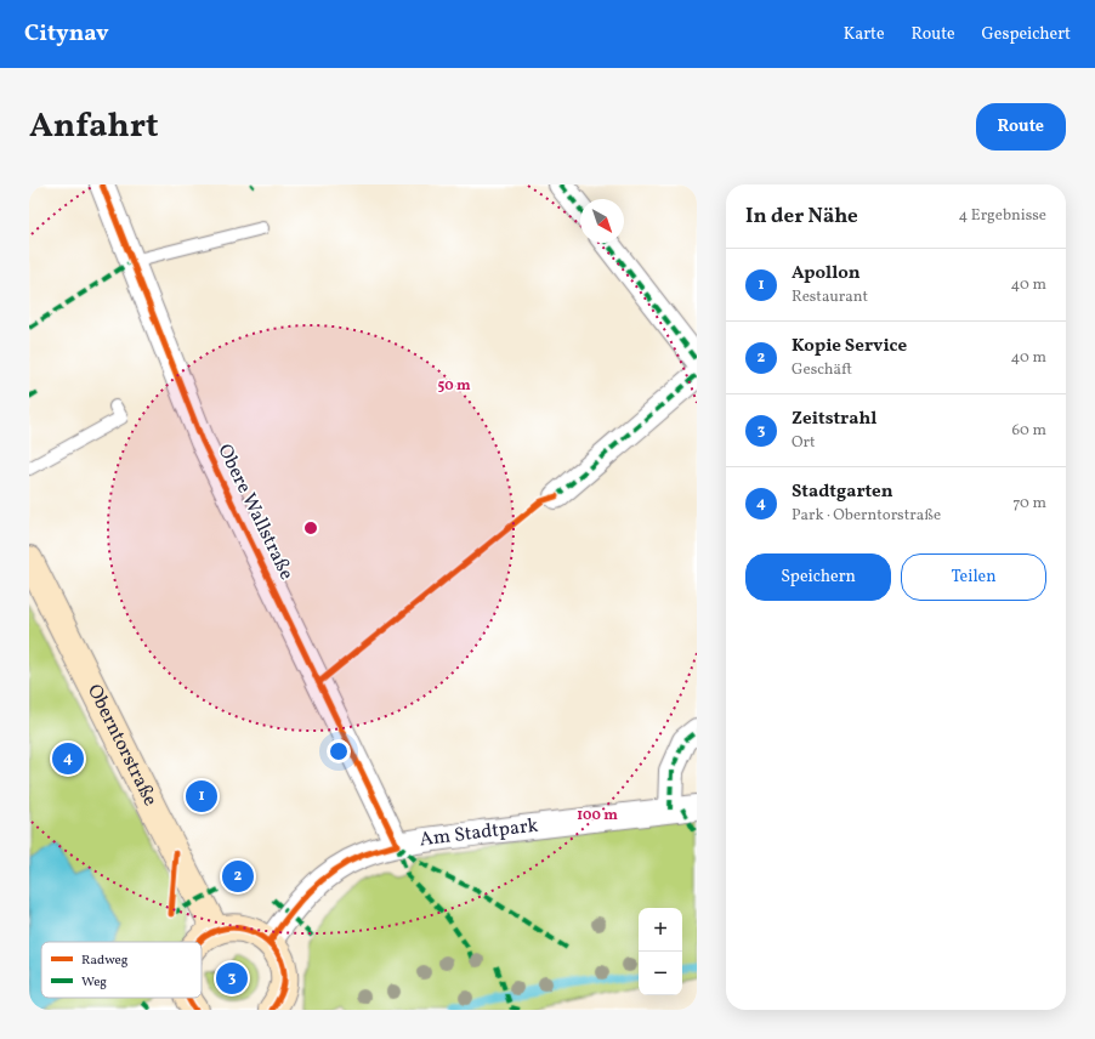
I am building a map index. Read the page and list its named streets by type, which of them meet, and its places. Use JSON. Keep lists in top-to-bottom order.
{
  "streets": {
    "main road": ["Oberntorstraße"],
    "street": ["Obere Wallstraße", "Am Stadtpark"]
  },
  "crossings": [
    ["Obere Wallstraße", "Am Stadtpark"]
  ],
  "legend": ["Radweg", "Weg"],
  "north": "bottom right",
  "page": {
    "header": "Citynav",
    "nav": ["Karte", "Route", "Gespeichert"],
    "title": "Anfahrt",
    "buttons": [
      "Route",
      ["Speichern", "Teilen"]
    ],
    "heading": ["In der Nähe", "4 Ergebnisse"],
    "list": [
      {
        "mark": "1",
        "name": "Apollon",
        "note": "Restaurant",
        "value": "40 m"
      },
      {
        "mark": "2",
        "name": "Kopie Service",
        "note": "Geschäft",
        "value": "40 m"
      },
      {
        "mark": "3",
        "name": "Zeitstrahl",
        "note": "Ort",
        "value": "60 m"
      },
      {
        "mark": "4",
        "name": "Stadtgarten",
        "note": "Park · Oberntorstraße",
        "value": "70 m"
      }
    ],
    "pins": [
      "4",
      "1",
      "2",
      "3"
    ],
    "map_buttons": ["+", "−"]
  },
  "rings": ["50 m", "100 m"]
}
